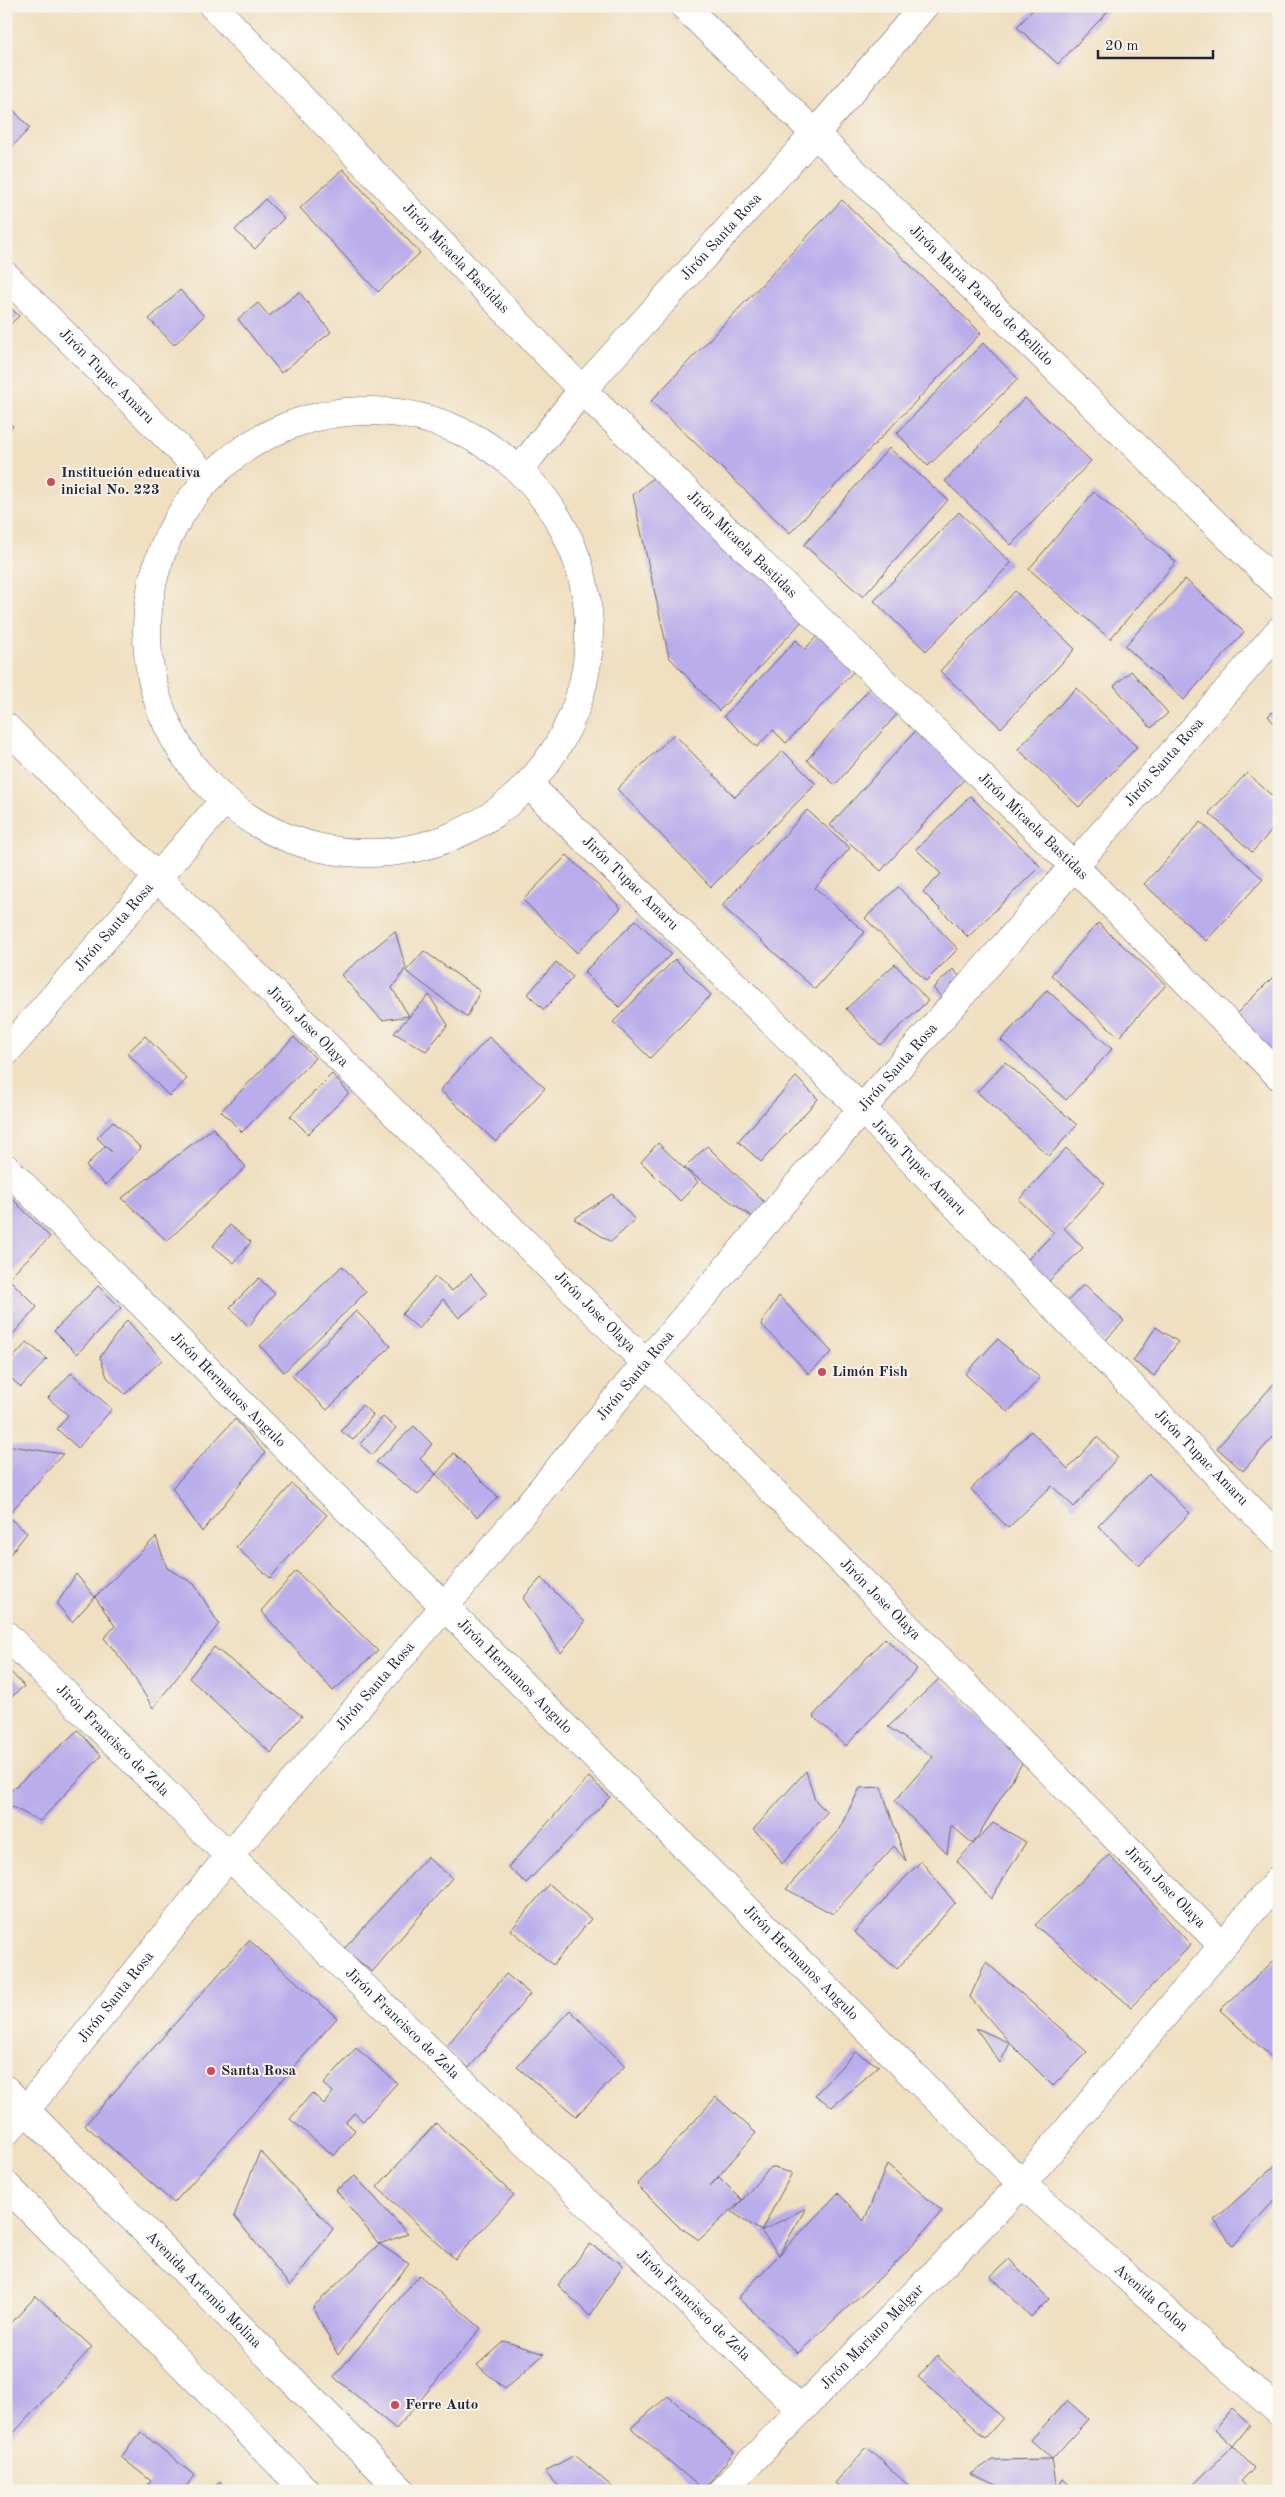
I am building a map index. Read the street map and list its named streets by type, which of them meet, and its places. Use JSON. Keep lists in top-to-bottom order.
{
  "streets": {
    "street": [
      "Jirón Santa Rosa",
      "Jirón Micaela Bastidas",
      "Jirón Maria Parado de Bellido",
      "Jirón Tupac Amaru",
      "Jirón Jose Olaya",
      "Jirón Hermanos Angulo",
      "Jirón Francisco de Zela",
      "Avenida Artemio Molina",
      "Avenida Colon",
      "Jirón Mariano Melgar"
    ]
  },
  "crossings": [
    ["Jirón Santa Rosa", "Jirón Micaela Bastidas"],
    ["Jirón Santa Rosa", "Jirón Maria Parado de Bellido"],
    ["Jirón Santa Rosa", "Jirón Tupac Amaru"],
    ["Jirón Santa Rosa", "Jirón Jose Olaya"],
    ["Jirón Santa Rosa", "Jirón Hermanos Angulo"],
    ["Jirón Santa Rosa", "Jirón Francisco de Zela"],
    ["Jirón Santa Rosa", "Avenida Artemio Molina"],
    ["Jirón Jose Olaya", "Jirón Mariano Melgar"],
    ["Jirón Hermanos Angulo", "Avenida Colon"],
    ["Jirón Hermanos Angulo", "Jirón Mariano Melgar"],
    ["Jirón Francisco de Zela", "Jirón Mariano Melgar"],
    ["Avenida Colon", "Jirón Mariano Melgar"]
  ],
  "places": [
    "Institución educativa inicial No. 223",
    "Limón Fish",
    "Santa Rosa",
    "Ferre Auto"
  ],
  "scale_bar": "20 m"
}
